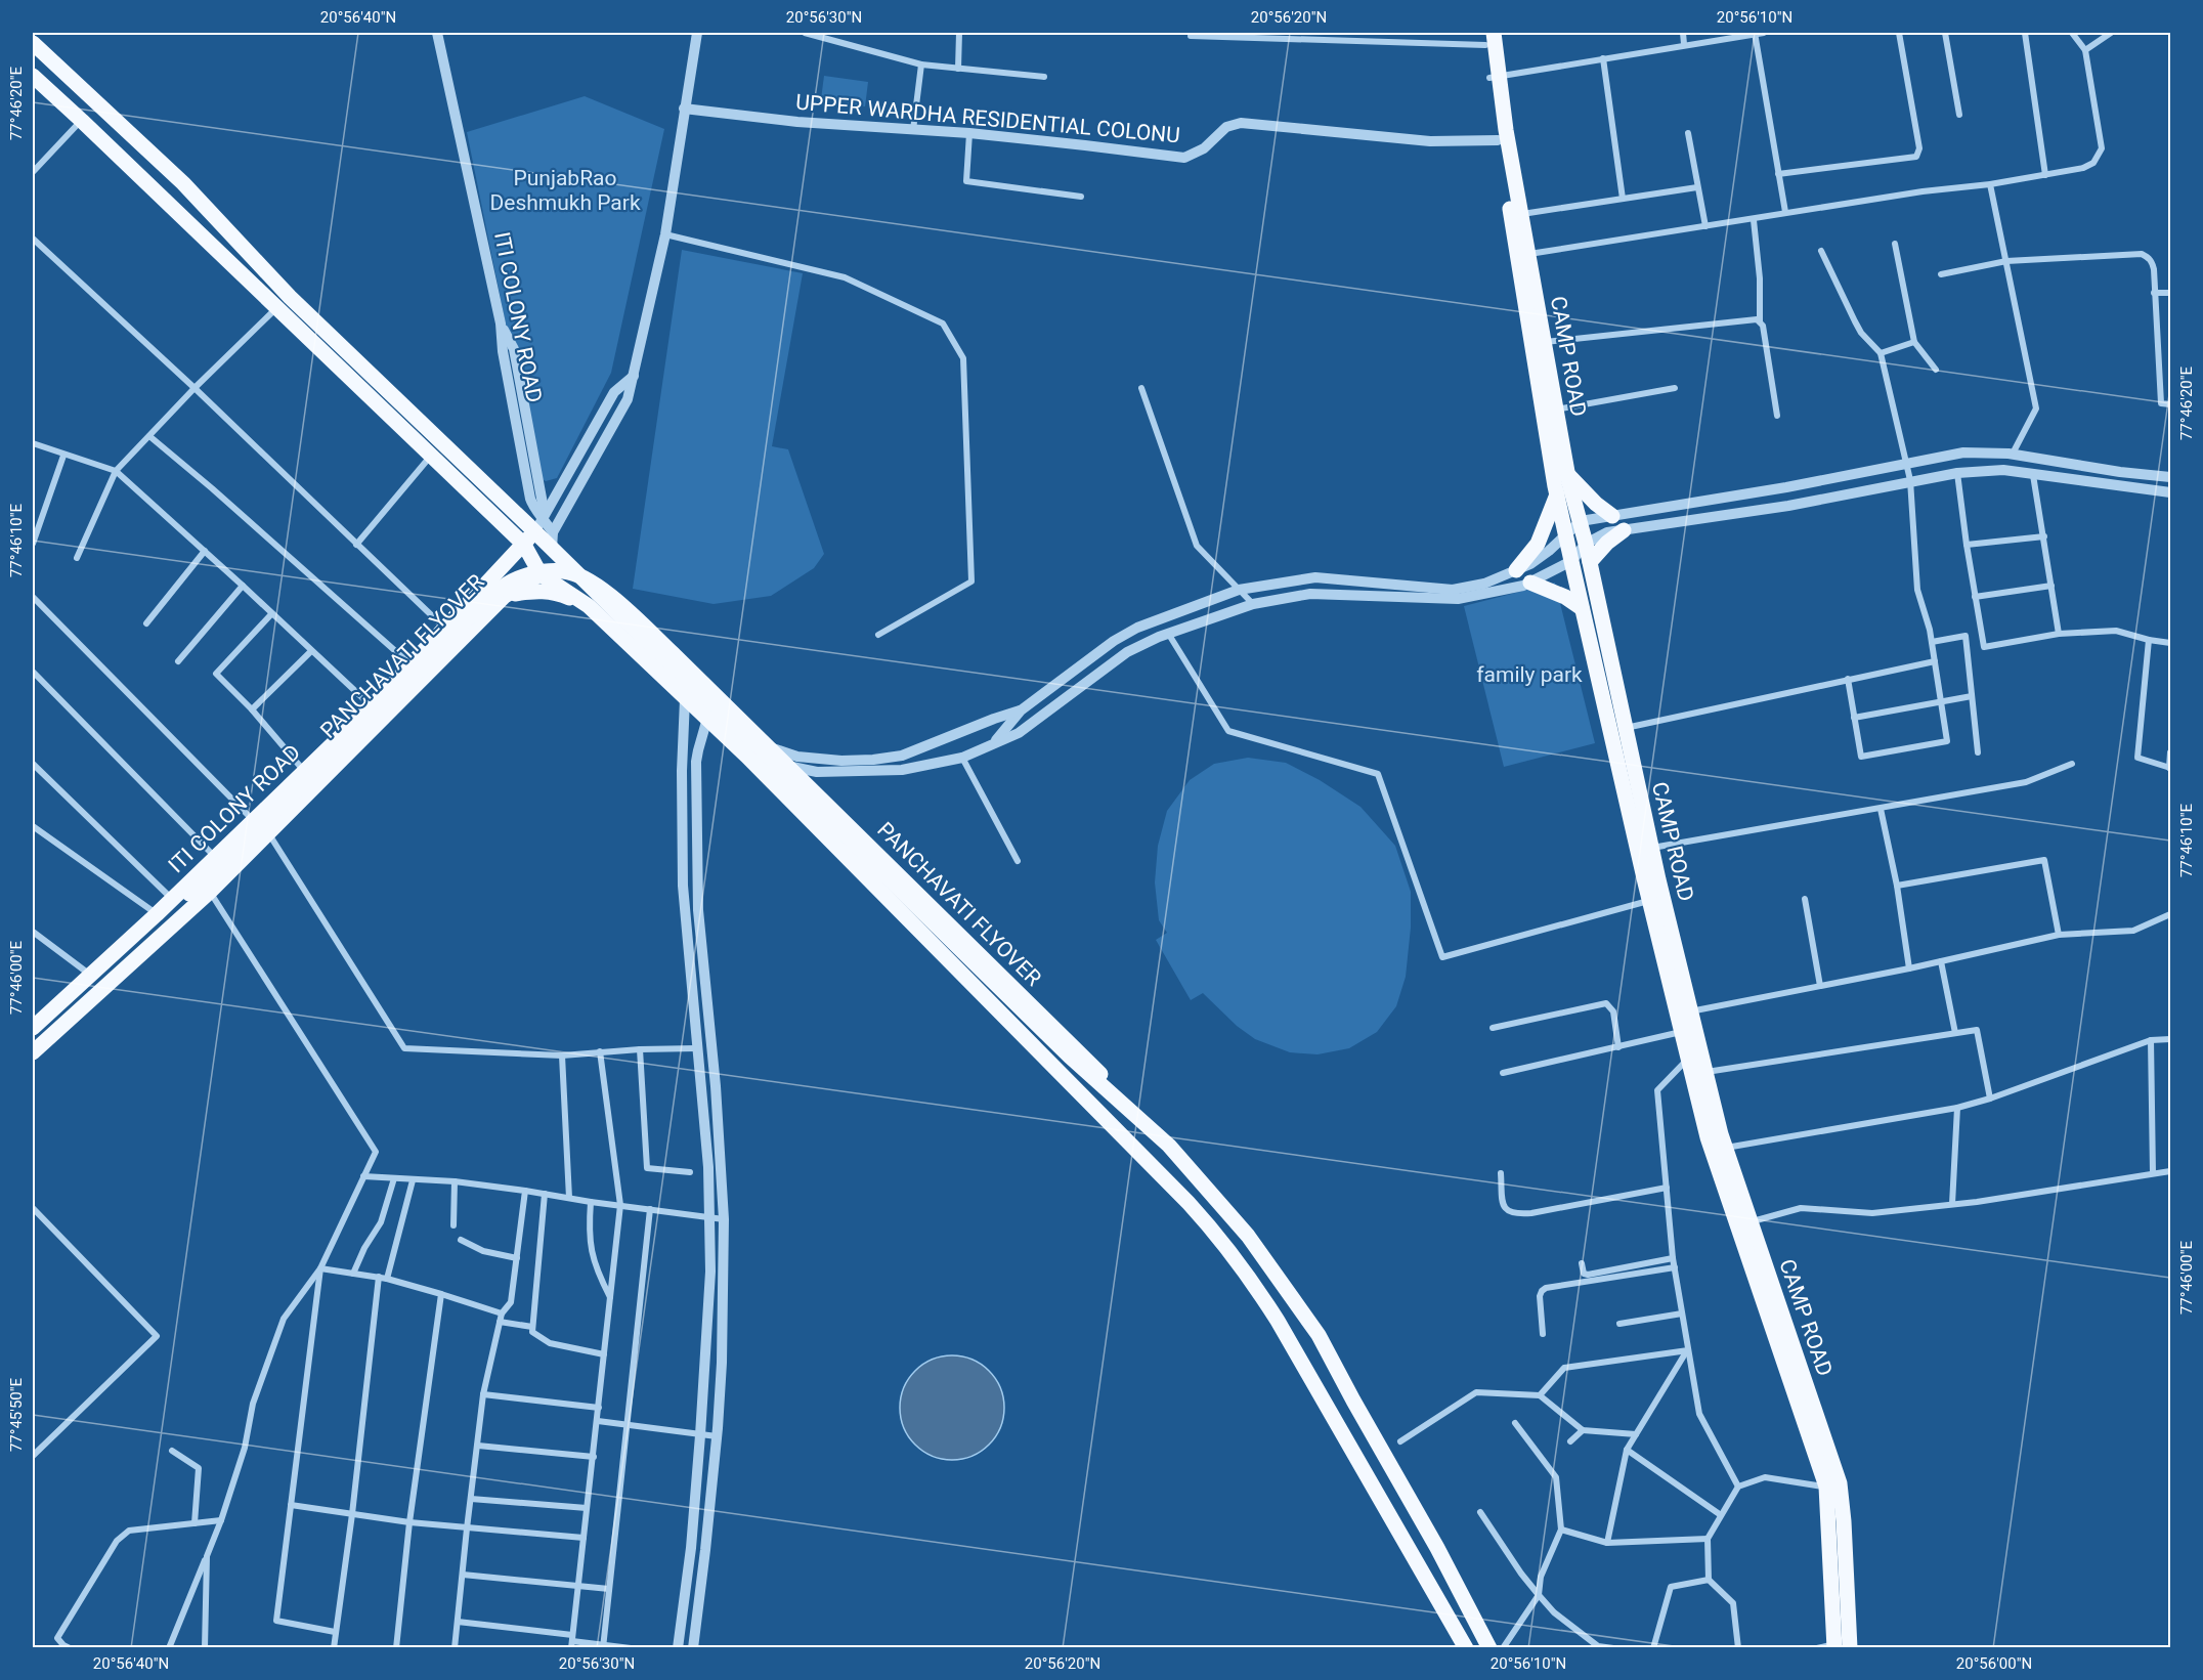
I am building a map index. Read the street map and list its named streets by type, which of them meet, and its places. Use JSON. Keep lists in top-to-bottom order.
{
  "streets": {
    "main road": ["ITI COLONY ROAD", "CAMP ROAD", "PANCHAVATI FLYOVER"],
    "street": ["UPPER WARDHA RESIDENTIAL COLONU"]
  },
  "crossings": [
    ["UPPER WARDHA RESIDENTIAL COLONU", "CAMP ROAD"],
    ["ITI COLONY ROAD", "PANCHAVATI FLYOVER"]
  ],
  "parks": ["PunjabRao Deshmukh Park", "family park"],
  "coordinates": [
    "20°56'40\"N",
    "20°56'30\"N",
    "20°56'20\"N",
    "20°56'10\"N",
    "77°46'20\"E",
    "77°46'10\"E",
    "77°46'00\"E",
    "77°45'50\"E",
    "20°56'00\"N"
  ]
}
